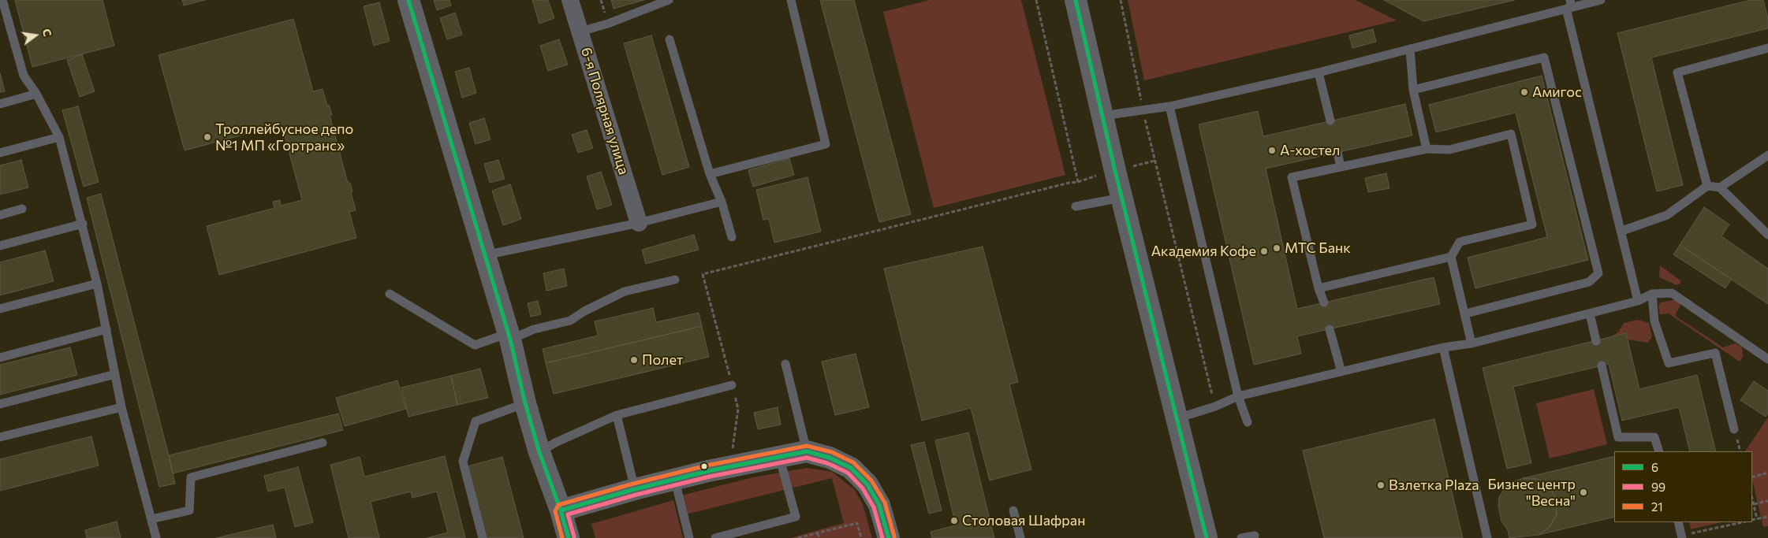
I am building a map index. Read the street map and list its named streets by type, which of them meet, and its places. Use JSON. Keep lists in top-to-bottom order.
{
  "streets": {
    "street": ["6-я Полярная улица"]
  },
  "places": [
    "Амигос",
    "Троллейбусное депо №1 МП «Гортранс»",
    "А-хостел",
    "МТС Банк",
    "Академия Кофе",
    "Полет",
    "Взлетка Plaza",
    "Бизнес центр \"Весна\"",
    "Столовая Шафран"
  ],
  "lines": ["transit line 6", "transit line 21", "transit line 99"],
  "legend": ["6", "99", "21"],
  "north": "right"
}
